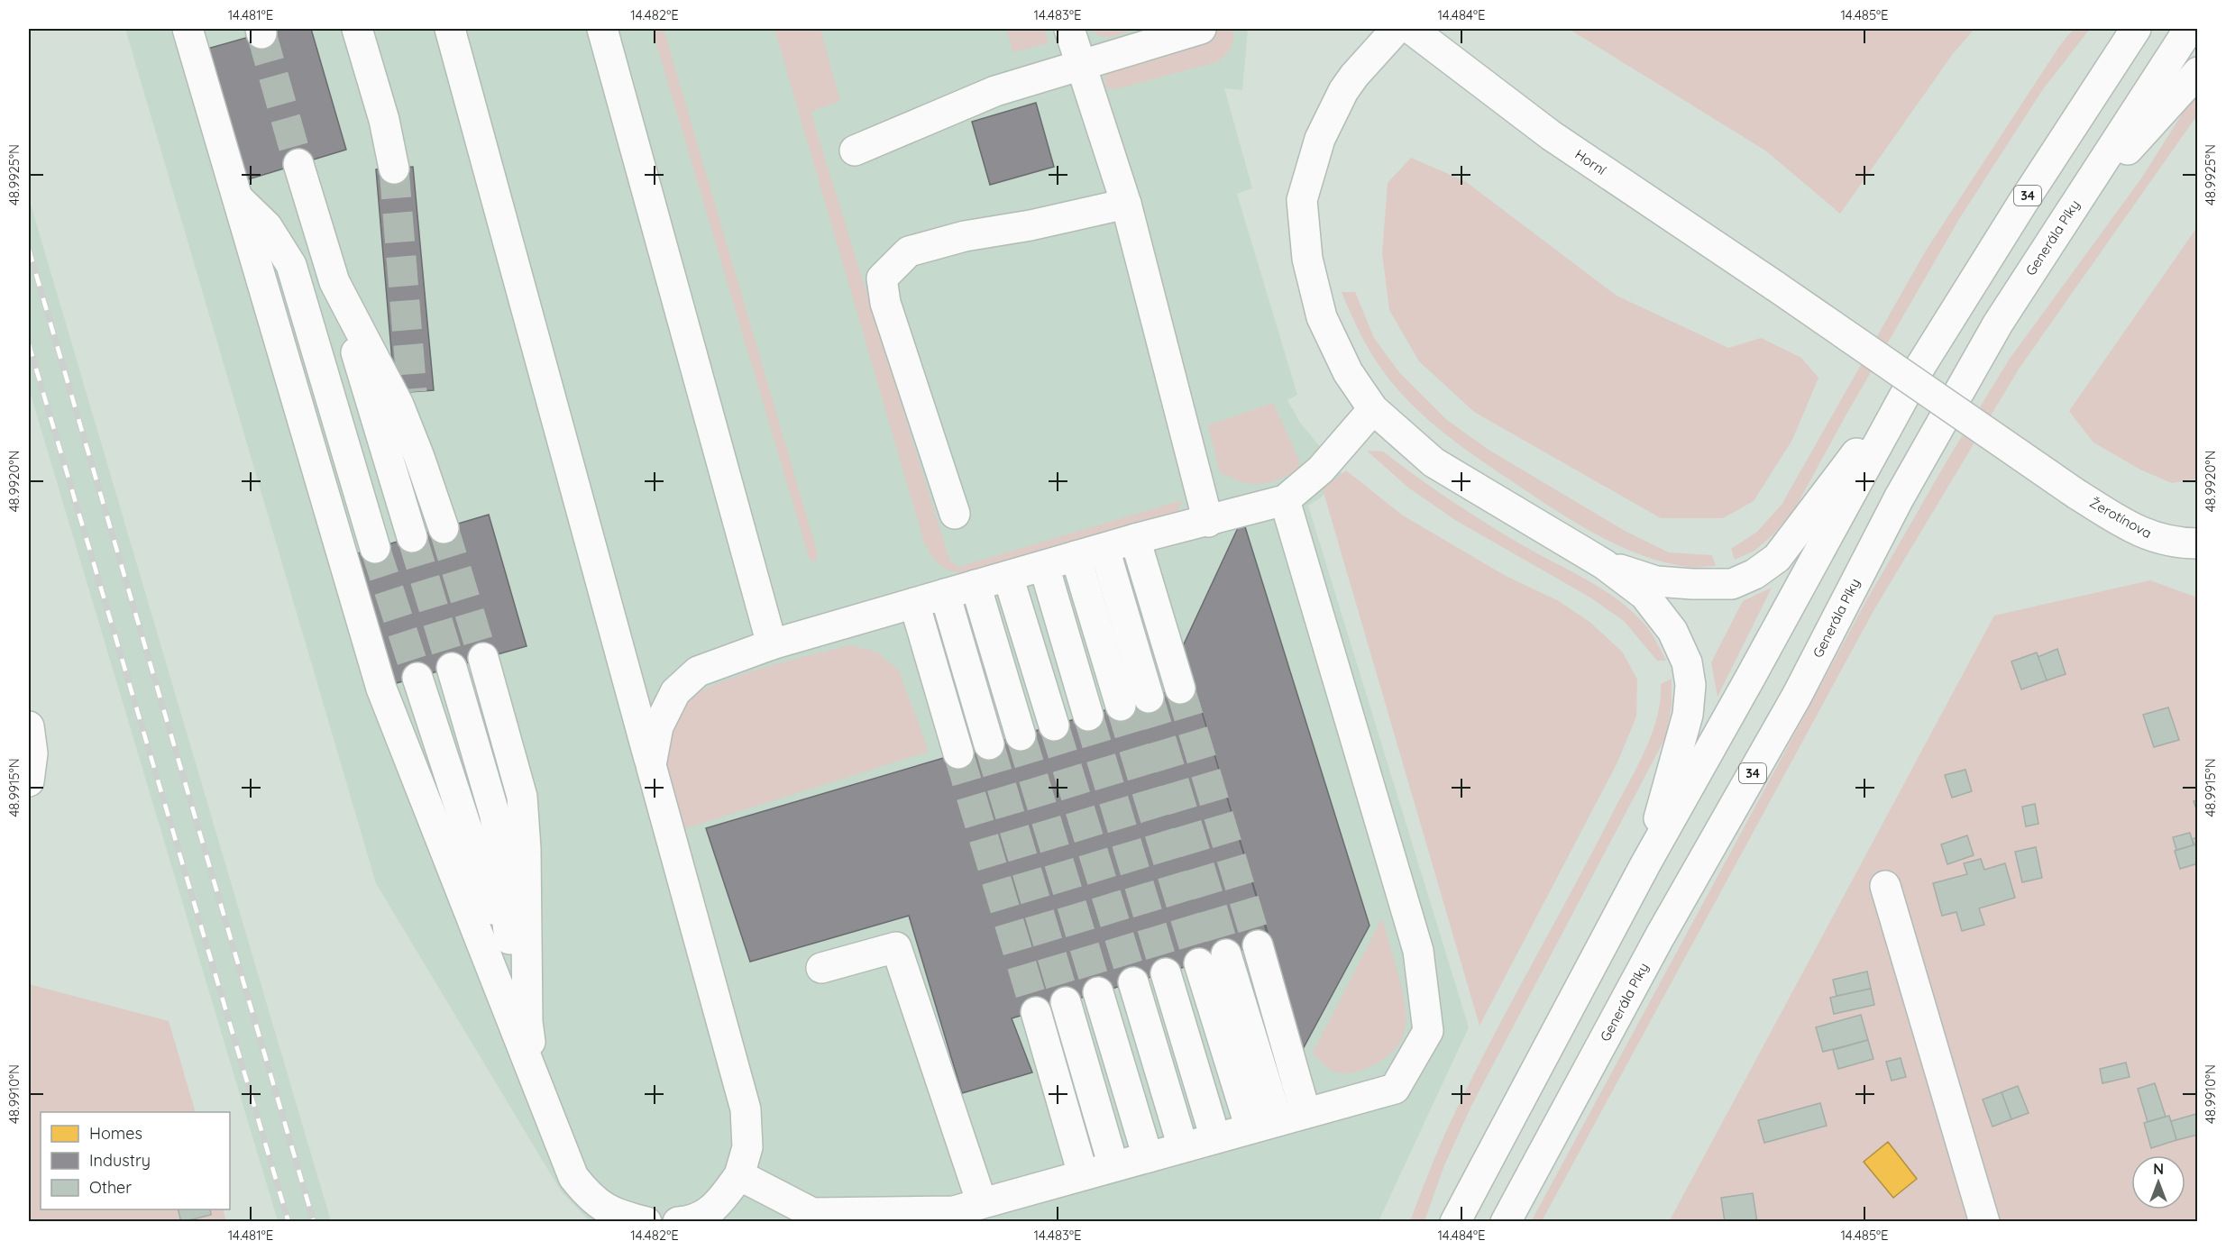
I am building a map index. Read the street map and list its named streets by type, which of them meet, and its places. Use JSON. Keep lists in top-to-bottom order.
{
  "streets": {
    "main road": [
      "Horní",
      "34",
      "Generála Píky",
      "Žerotínova"
    ]
  },
  "crossings": [
    ["Horní", "Žerotínova"]
  ],
  "legend": ["Homes", "Industry", "Other"],
  "north": "top",
  "coordinates": [
    "14.481°E",
    "14.482°E",
    "14.483°E",
    "14.484°E",
    "14.485°E",
    "48.9925°N",
    "48.9920°N",
    "48.9915°N",
    "48.9910°N"
  ]
}
